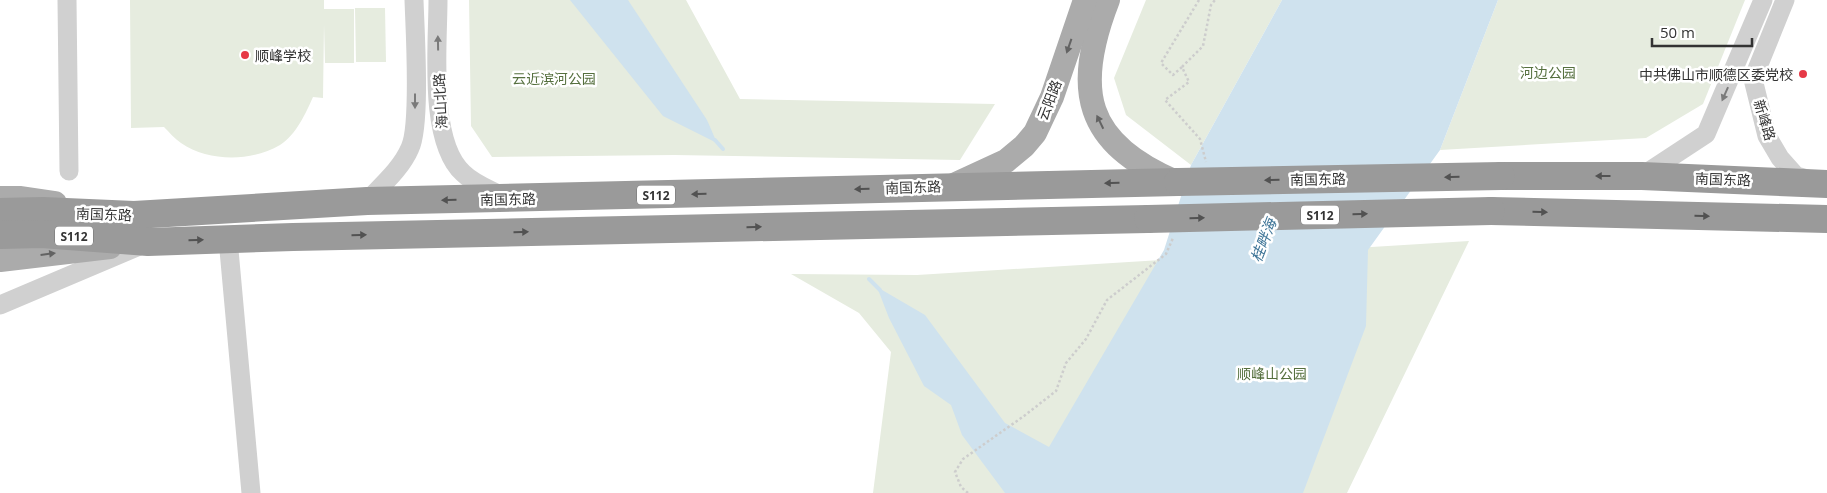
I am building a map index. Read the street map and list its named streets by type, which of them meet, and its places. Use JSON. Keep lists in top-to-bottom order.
{
  "streets": {
    "highway": ["南国东路", "S112"],
    "main road": ["云阳路"],
    "street": ["海山北路", "新峰路"]
  },
  "crossings": [
    ["云阳路", "南国东路"],
    ["海山北路", "南国东路"],
    ["新峰路", "南国东路"],
    ["南国东路", "S112"]
  ],
  "one_way": ["云阳路"],
  "water": ["桂畔海"],
  "parks": ["河边公园", "云近滨河公园", "顺峰山公园"],
  "places": ["顺峰学校", "中共佛山市顺德区委党校"],
  "scale_bar": "50 m"
}
